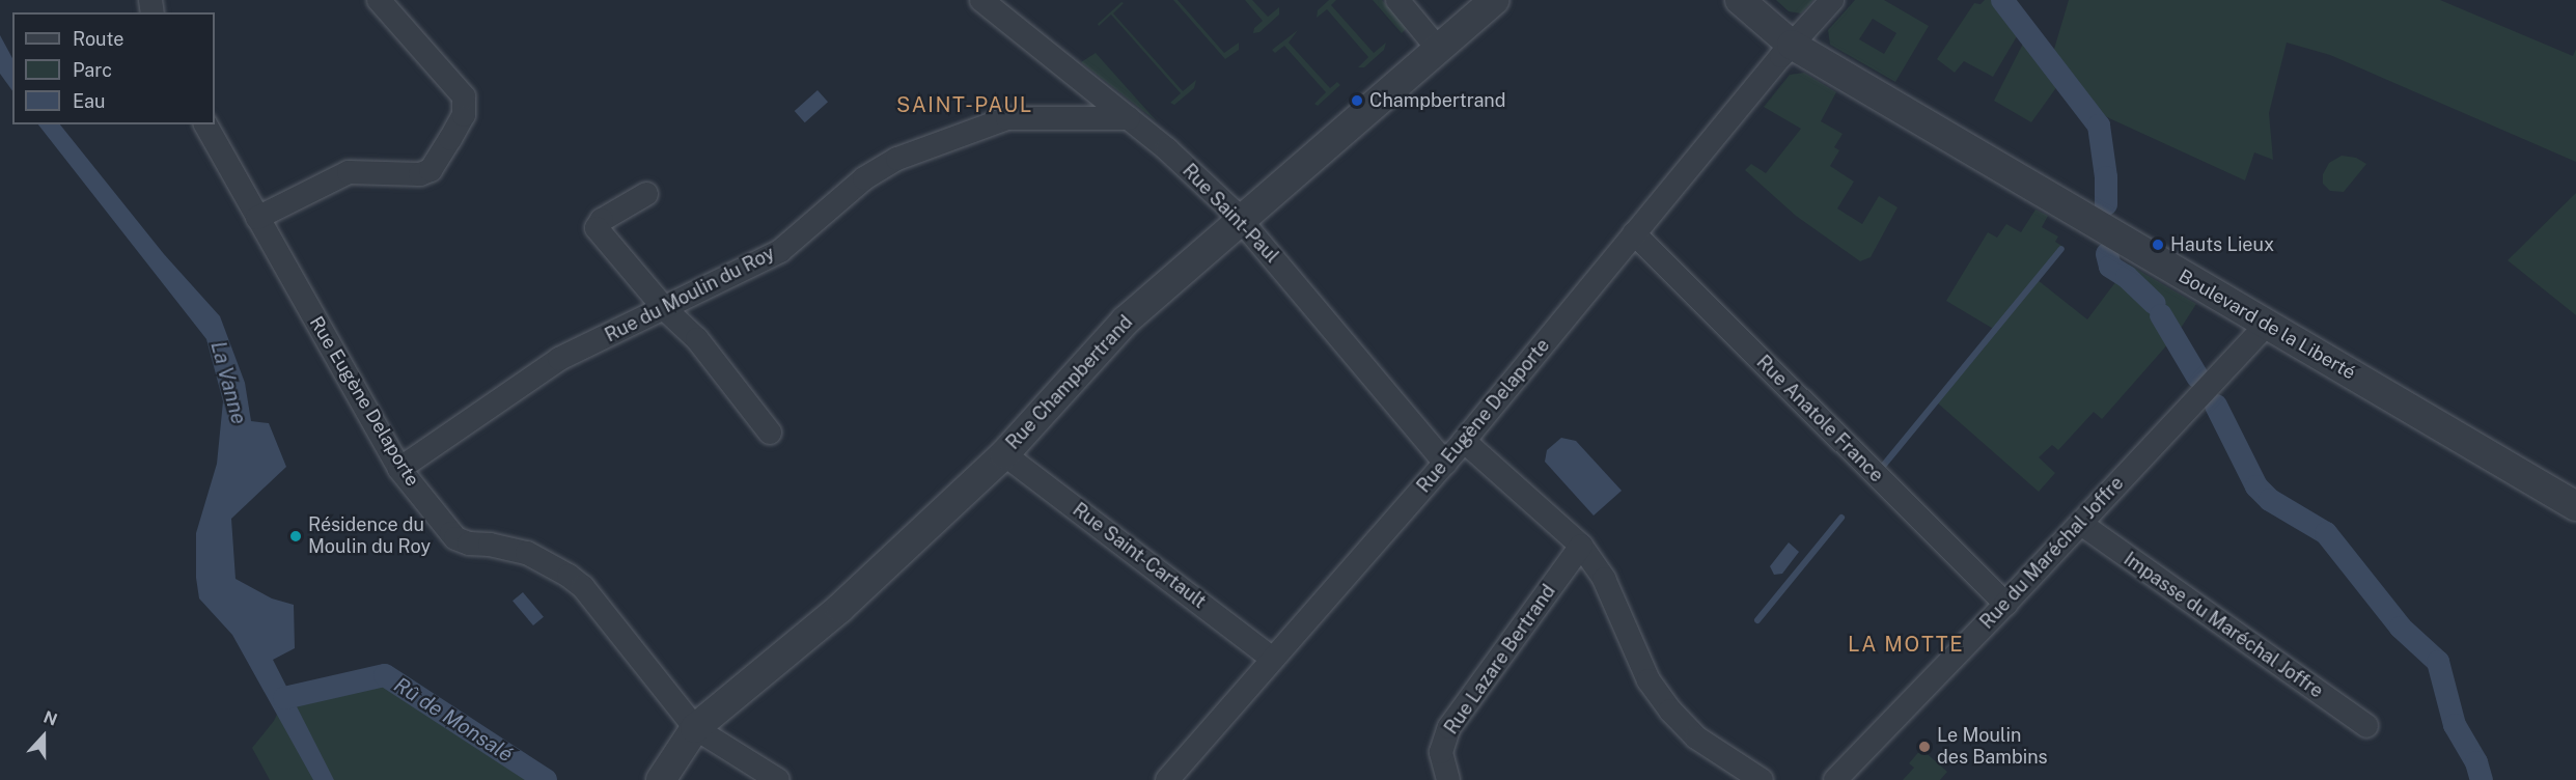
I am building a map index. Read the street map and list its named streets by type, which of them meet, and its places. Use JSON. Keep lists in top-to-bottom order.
{
  "streets": {
    "street": [
      "Rue Saint-Paul",
      "Rue du Moulin du Roy",
      "Boulevard de la Liberté",
      "Rue Champbertrand",
      "Rue Eugène Delaporte",
      "Rue Anatole France",
      "Rue du Maréchal Joffre",
      "Rue Saint-Cartault",
      "Impasse du Maréchal Joffre",
      "Rue Lazare Bertrand"
    ]
  },
  "crossings": [
    ["Rue Saint-Paul", "Rue du Moulin du Roy"],
    ["Rue Saint-Paul", "Rue Champbertrand"],
    ["Rue Saint-Paul", "Rue Eugène Delaporte"],
    ["Rue du Moulin du Roy", "Rue Eugène Delaporte"],
    ["Boulevard de la Liberté", "Rue Eugène Delaporte"],
    ["Boulevard de la Liberté", "Rue du Maréchal Joffre"],
    ["Rue Champbertrand", "Rue Eugène Delaporte"],
    ["Rue Champbertrand", "Rue Saint-Cartault"],
    ["Rue Eugène Delaporte", "Rue Anatole France"],
    ["Rue Eugène Delaporte", "Rue Saint-Cartault"],
    ["Rue Anatole France", "Rue du Maréchal Joffre"],
    ["Rue du Maréchal Joffre", "Impasse du Maréchal Joffre"]
  ],
  "districts": ["SAINT-PAUL", "LA MOTTE"],
  "water": ["La Vanne", "Rû de Monsalé"],
  "places": [
    "Champbertrand",
    "Hauts Lieux",
    "Résidence du Moulin du Roy",
    "Le Moulin des Bambins"
  ],
  "legend": ["Route", "Parc", "Eau"],
  "north": "top"
}
